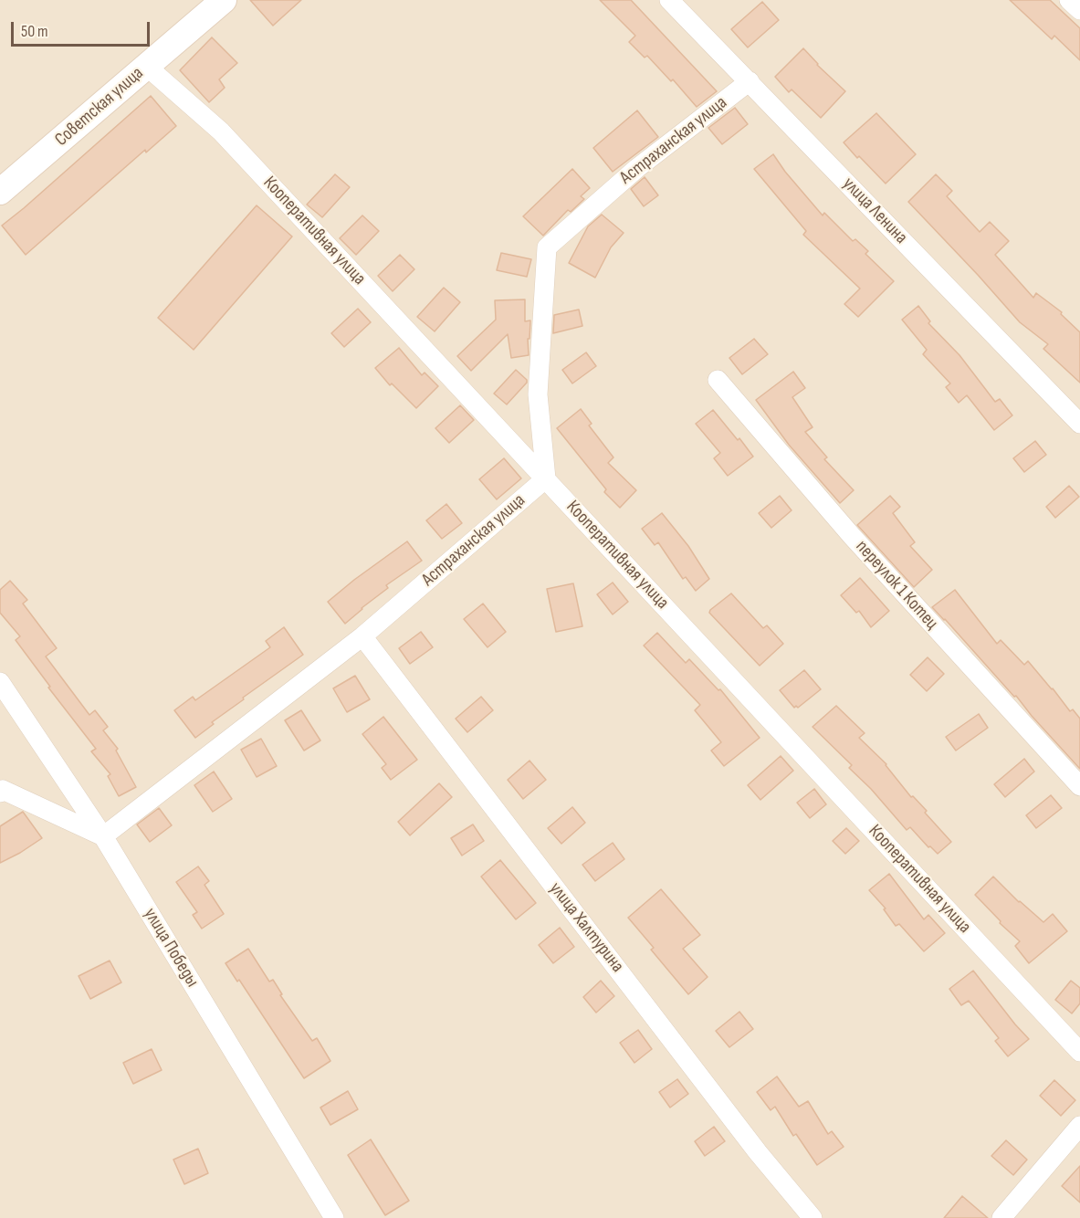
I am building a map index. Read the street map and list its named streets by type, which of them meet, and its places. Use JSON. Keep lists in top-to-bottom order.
{
  "streets": {
    "street": [
      "Советская улица",
      "Астраханская улица",
      "улица Ленина",
      "Кооперативная улица",
      "переулок 1 Котец",
      "улица Халтурина",
      "улица Победы"
    ]
  },
  "crossings": [
    ["Советская улица", "Кооперативная улица"],
    ["Астраханская улица", "улица Ленина"],
    ["Астраханская улица", "Кооперативная улица"],
    ["Астраханская улица", "улица Халтурина"],
    ["Астраханская улица", "улица Победы"]
  ],
  "scale_bar": "50 m"
}
